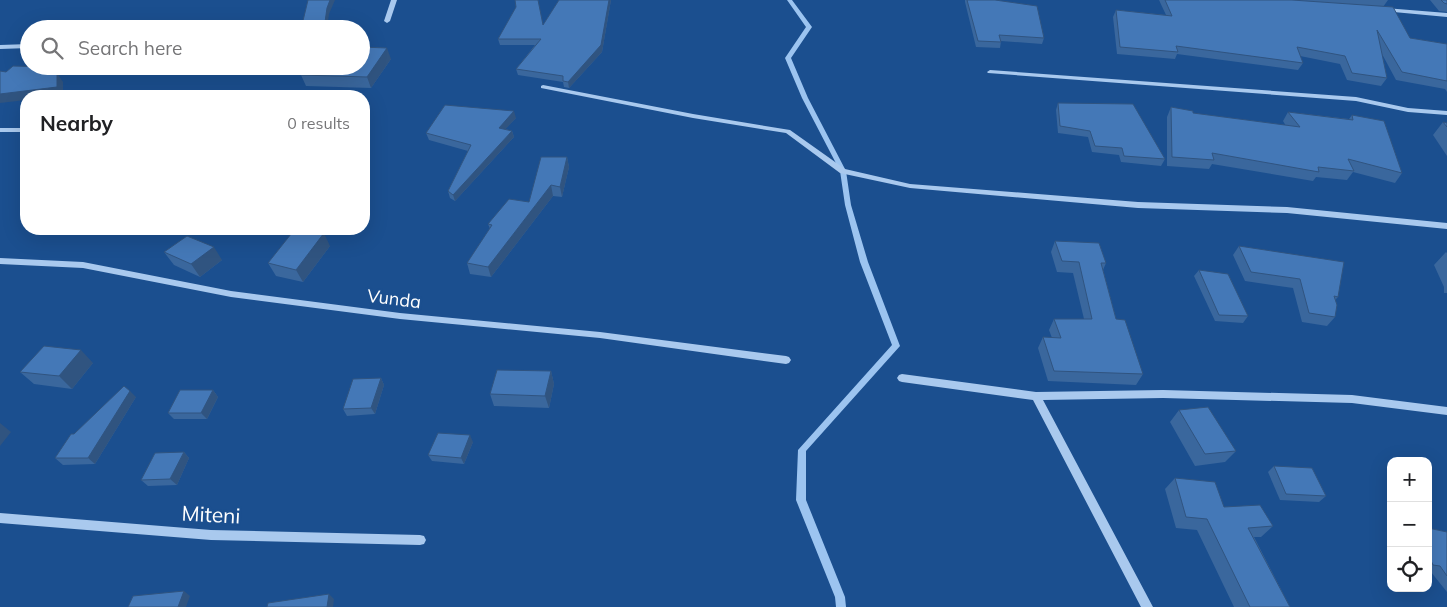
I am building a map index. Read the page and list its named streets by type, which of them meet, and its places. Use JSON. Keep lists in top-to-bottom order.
{
  "streets": {
    "street": ["Vunda", "Miteni"]
  },
  "page": {
    "search": "Search here",
    "heading": ["Nearby", "0 results"],
    "map_buttons": ["+", "−"]
  }
}
